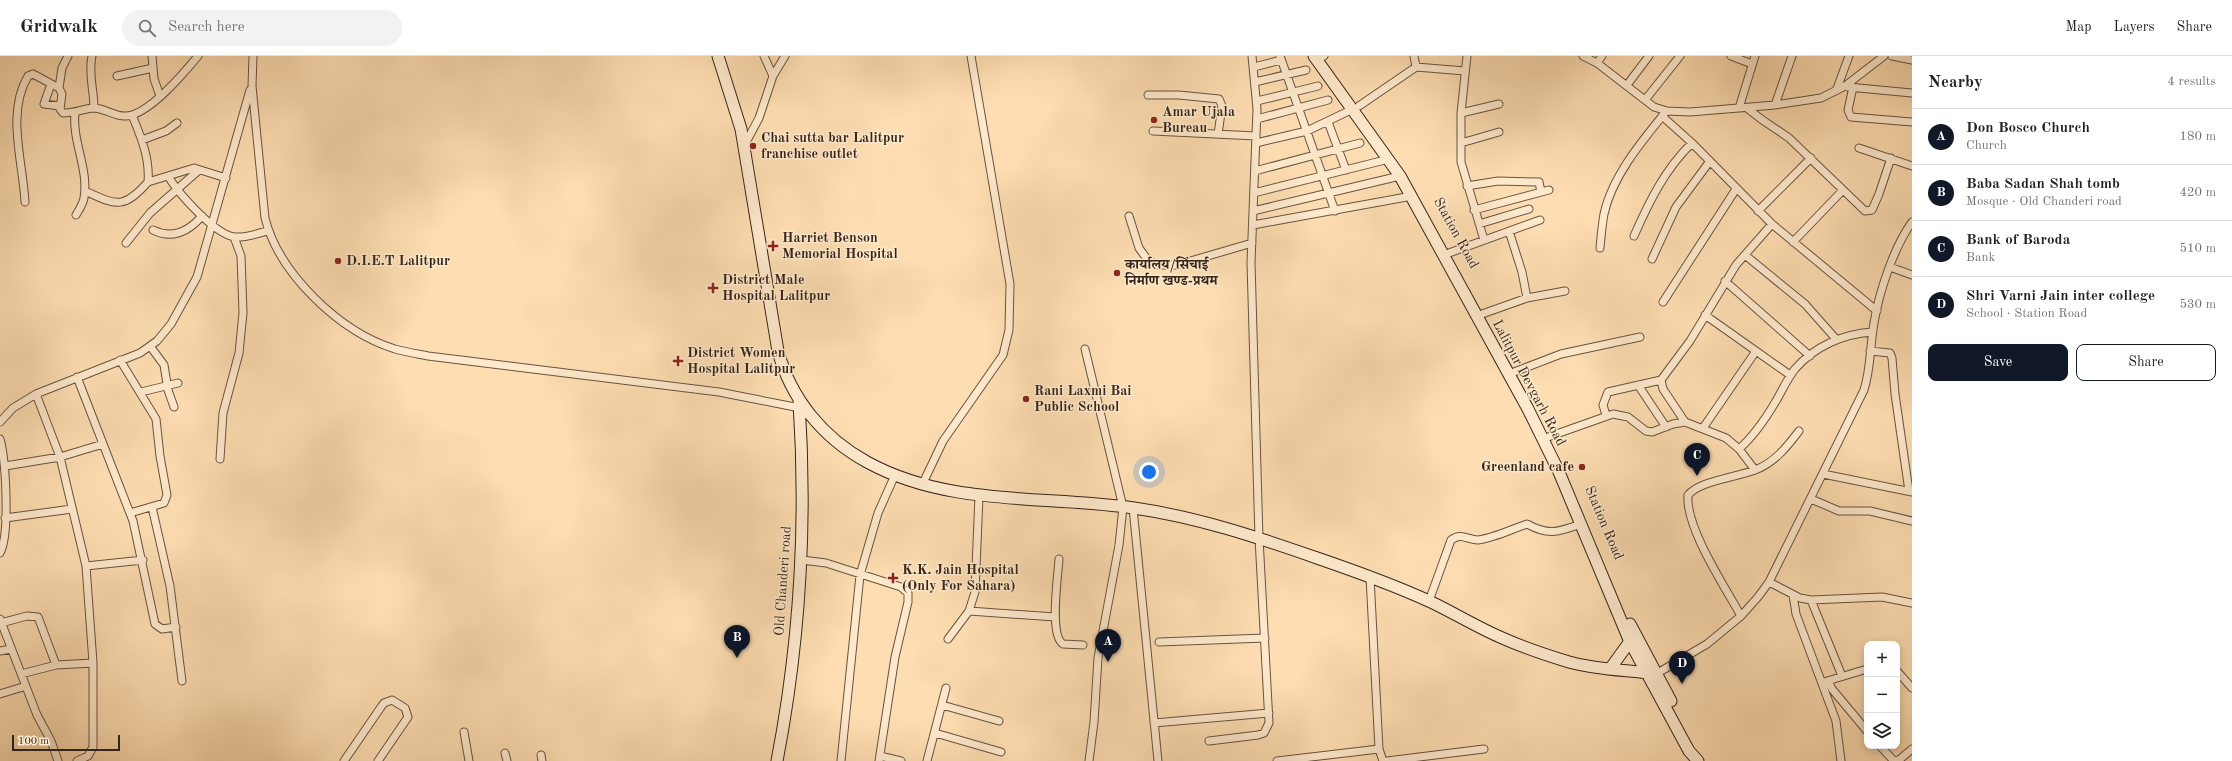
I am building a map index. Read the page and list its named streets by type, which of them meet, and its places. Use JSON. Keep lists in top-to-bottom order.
{
  "streets": {
    "street": ["Station Road", "Lalitpur Devgarh Road", "Old Chanderi road"]
  },
  "crossings": [
    ["Station Road", "Lalitpur Devgarh Road"]
  ],
  "places": {
    "other": [
      "Amar Ujala Bureau",
      "Chai sutta bar Lalitpur franchise outlet",
      "D.I.E.T Lalitpur",
      "कार्यालय/सिंचाई निर्माण खण्ड-प्रथम",
      "Rani Laxmi Bai Public School",
      "Greenland cafe"
    ],
    "health": [
      "Harriet Benson Memorial Hospital",
      "District Male Hospital Lalitpur",
      "District Women Hospital Lalitpur",
      "K.K. Jain Hospital (Only For Sahara)"
    ]
  },
  "scale_bar": "100 m",
  "page": {
    "header": "Gridwalk",
    "search": "Search here",
    "nav": ["Map", "Layers", "Share"],
    "heading": ["Nearby", "4 results"],
    "list": [
      {
        "mark": "A",
        "name": "Don Bosco Church",
        "note": "Church",
        "value": "180 m"
      },
      {
        "mark": "B",
        "name": "Baba Sadan Shah tomb",
        "note": "Mosque · Old Chanderi road",
        "value": "420 m"
      },
      {
        "mark": "C",
        "name": "Bank of Baroda",
        "note": "Bank",
        "value": "510 m"
      },
      {
        "mark": "D",
        "name": "Shri Varni Jain inter college",
        "note": "School · Station Road",
        "value": "530 m"
      }
    ],
    "buttons": ["Save", "Share"],
    "pins": [
      "C",
      "B",
      "A",
      "D"
    ],
    "map_buttons": ["+", "−"],
    "scale": "100 m"
  }
}
